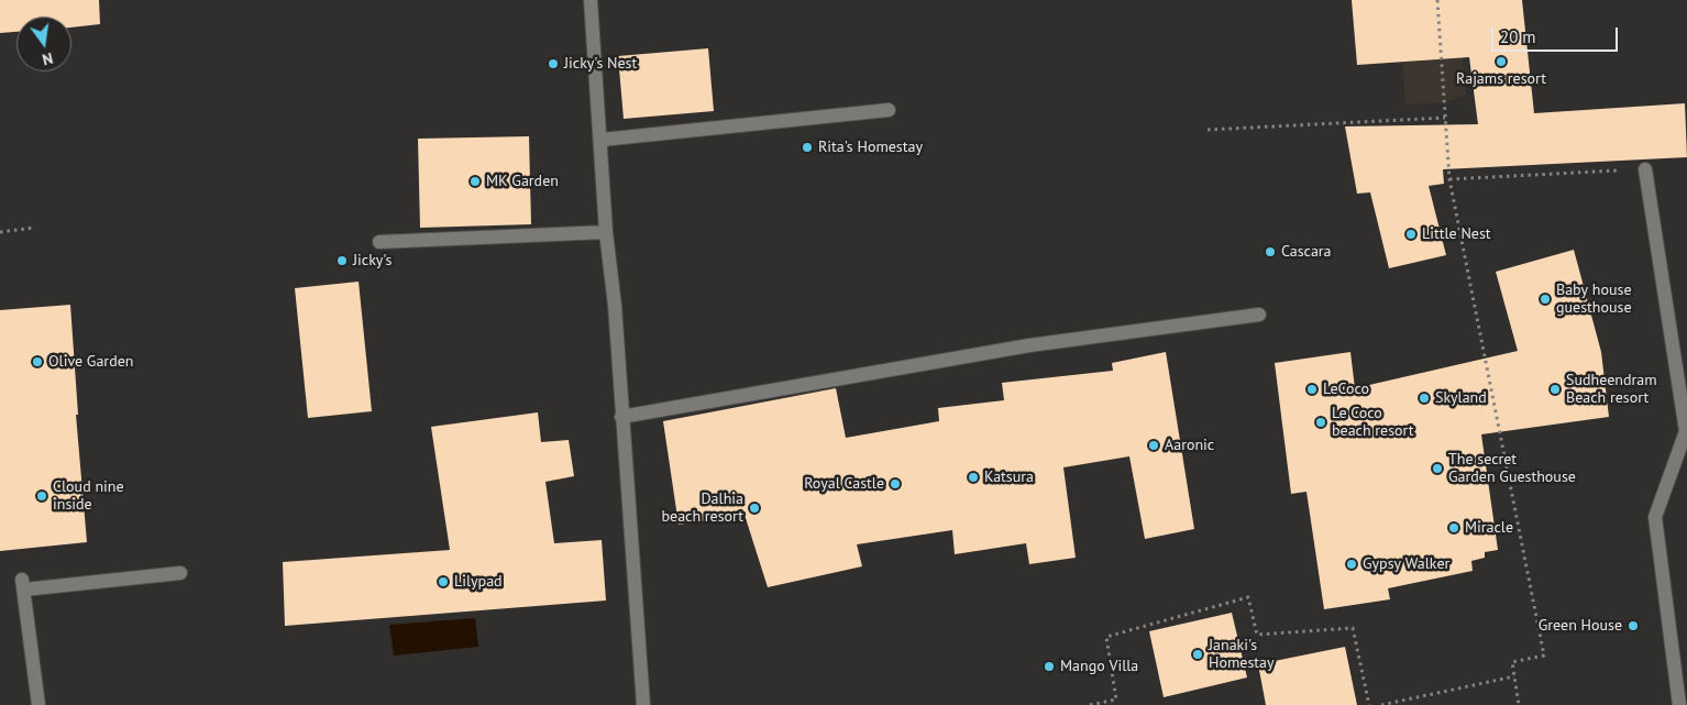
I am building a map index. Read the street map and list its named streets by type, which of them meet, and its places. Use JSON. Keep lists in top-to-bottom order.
{
  "places": [
    "Rajams resort",
    "Jicky's Nest",
    "Rita's Homestay",
    "MK Garden",
    "Little Nest",
    "Cascara",
    "Jicky's",
    "Baby house guesthouse",
    "Olive Garden",
    "LeCoco",
    "Sudheendram Beach resort",
    "Skyland",
    "Le Coco beach resort",
    "Aaronic",
    "The secret Garden Guesthouse",
    "Katsura",
    "Royal Castle",
    "Cloud nine inside",
    "Dalhia beach resort",
    "Miracle",
    "Gypsy Walker",
    "Lilypad",
    "Green House",
    "Janaki's Homestay",
    "Mango Villa"
  ],
  "scale_bar": "20 m",
  "north": "bottom"
}
